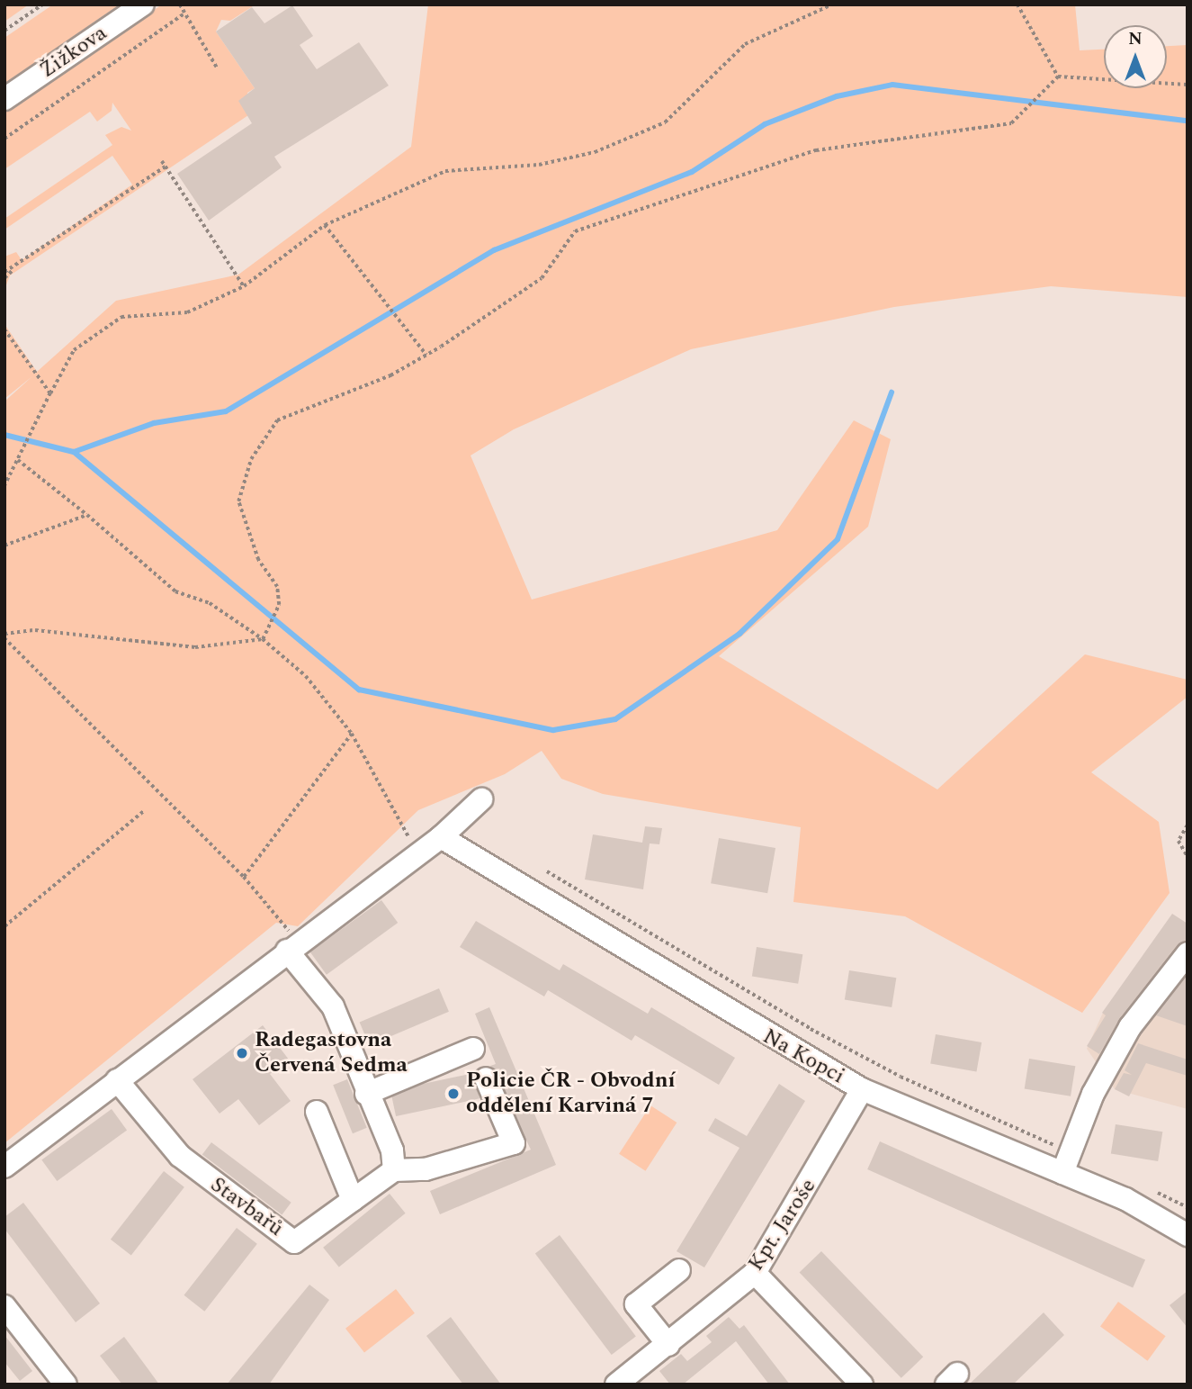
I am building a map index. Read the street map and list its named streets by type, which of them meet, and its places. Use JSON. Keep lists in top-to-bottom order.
{
  "streets": {
    "street": [
      "Žižkova",
      "Na Kopci",
      "Stavbařů",
      "Kpt. Jaroše"
    ]
  },
  "crossings": [
    ["Na Kopci", "Kpt. Jaroše"]
  ],
  "places": ["Radegastovna Červená Sedma", "Policie ČR - Obvodní oddělení Karviná 7"],
  "north": "top"
}
